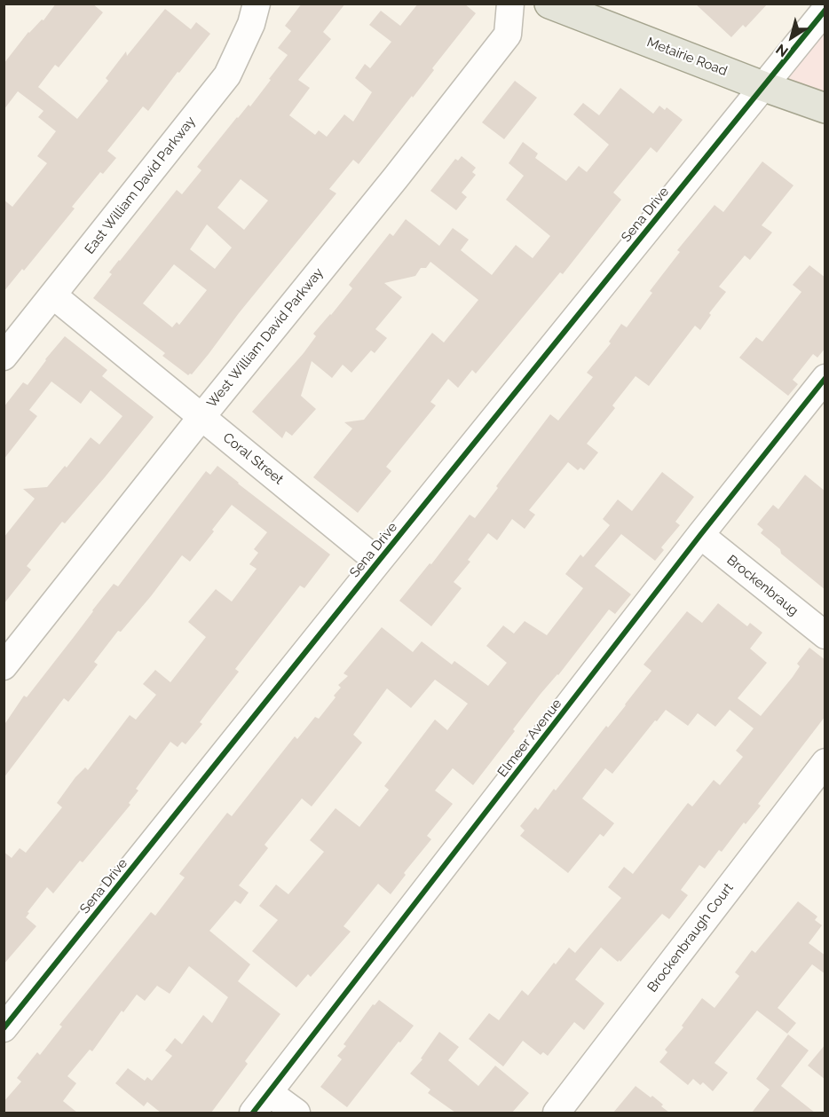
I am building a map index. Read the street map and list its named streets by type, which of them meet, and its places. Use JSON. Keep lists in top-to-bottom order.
{
  "streets": {
    "main road": ["Metairie Road"],
    "street": [
      "East William David Parkway",
      "Sena Drive",
      "West William David Parkway",
      "Coral Street",
      "Brockenbraug",
      "Elmeer Avenue",
      "Brockenbraugh Court"
    ]
  },
  "crossings": [
    ["Metairie Road", "Sena Drive"],
    ["East William David Parkway", "Coral Street"],
    ["Sena Drive", "Coral Street"],
    ["West William David Parkway", "Coral Street"],
    ["Brockenbraug", "Elmeer Avenue"]
  ],
  "north": "bottom left"
}
